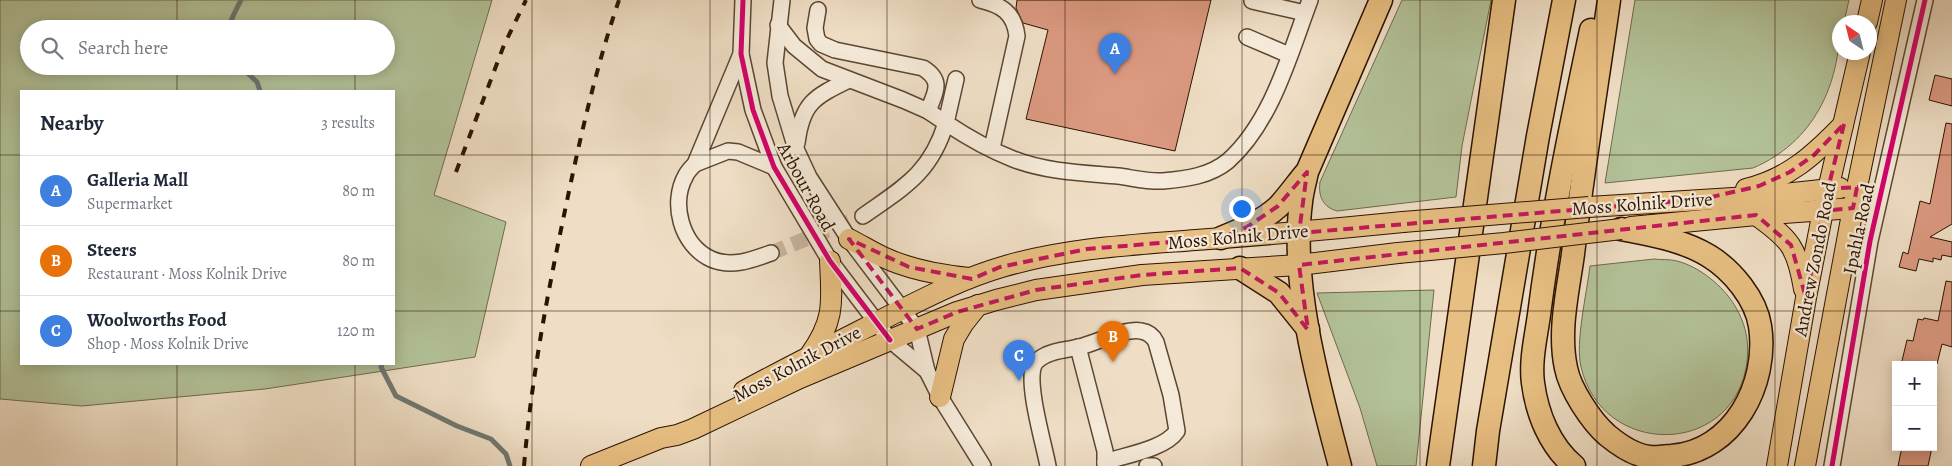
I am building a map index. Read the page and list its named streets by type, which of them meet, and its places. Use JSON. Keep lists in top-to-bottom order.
{
  "streets": {
    "main road": ["Moss Kolnik Drive", "Andrew Zondo Road"],
    "street": ["Arbour Road", "Ipahla Road"]
  },
  "crossings": [
    ["Arbour Road", "Moss Kolnik Drive"],
    ["Moss Kolnik Drive", "Andrew Zondo Road"]
  ],
  "north": "top left",
  "page": {
    "search": "Search here",
    "pins": ["A", "B", "C"],
    "heading": ["Nearby", "3 results"],
    "list": [
      {
        "mark": "A",
        "name": "Galleria Mall",
        "note": "Supermarket",
        "value": "80 m"
      },
      {
        "mark": "B",
        "name": "Steers",
        "note": "Restaurant · Moss Kolnik Drive",
        "value": "80 m"
      },
      {
        "mark": "C",
        "name": "Woolworths Food",
        "note": "Shop · Moss Kolnik Drive",
        "value": "120 m"
      }
    ],
    "map_buttons": ["+", "−"]
  }
}
